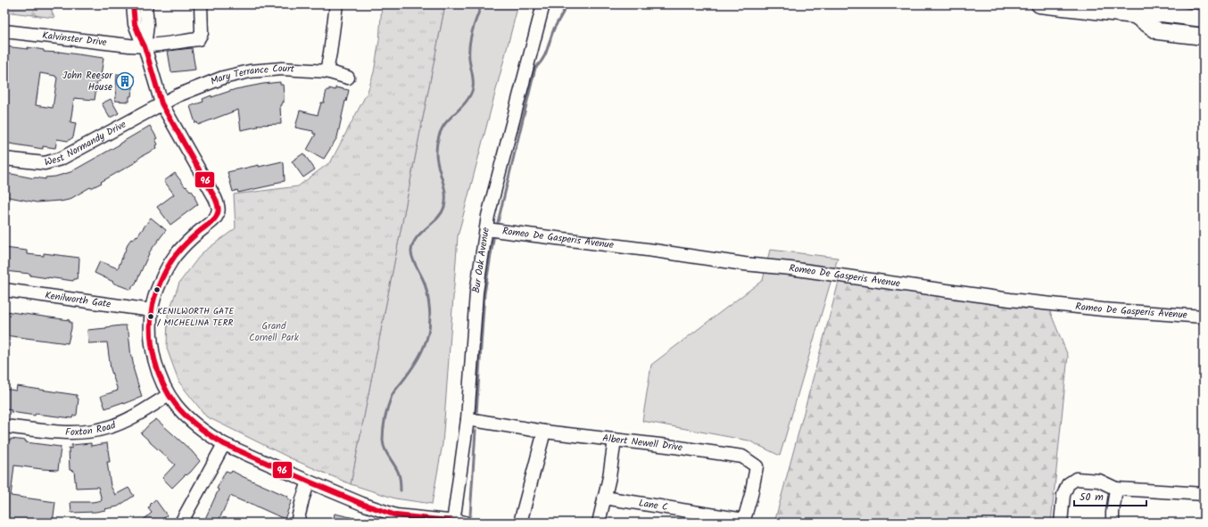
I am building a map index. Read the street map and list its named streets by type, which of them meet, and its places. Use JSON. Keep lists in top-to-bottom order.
{
  "streets": {
    "street": [
      "Kalvinster Drive",
      "Mary Terrance Court",
      "West Normandy Drive",
      "Romeo De Gasperis Avenue",
      "Bur Oak Avenue",
      "Kenilworth Gate",
      "Foxton Road",
      "Albert Newell Drive",
      "Lane C"
    ]
  },
  "crossings": [
    ["Mary Terrance Court", "West Normandy Drive"],
    ["Romeo De Gasperis Avenue", "Bur Oak Avenue"],
    ["Bur Oak Avenue", "Albert Newell Drive"],
    ["Albert Newell Drive", "Lane C"]
  ],
  "parks": ["Grand Cornell Park"],
  "places": {
    "building": ["John Reesor House"],
    "other": ["KENILWORTH GATE / MICHELINA TERR"]
  },
  "lines": ["transit line 96"],
  "scale_bar": "50 m"
}
